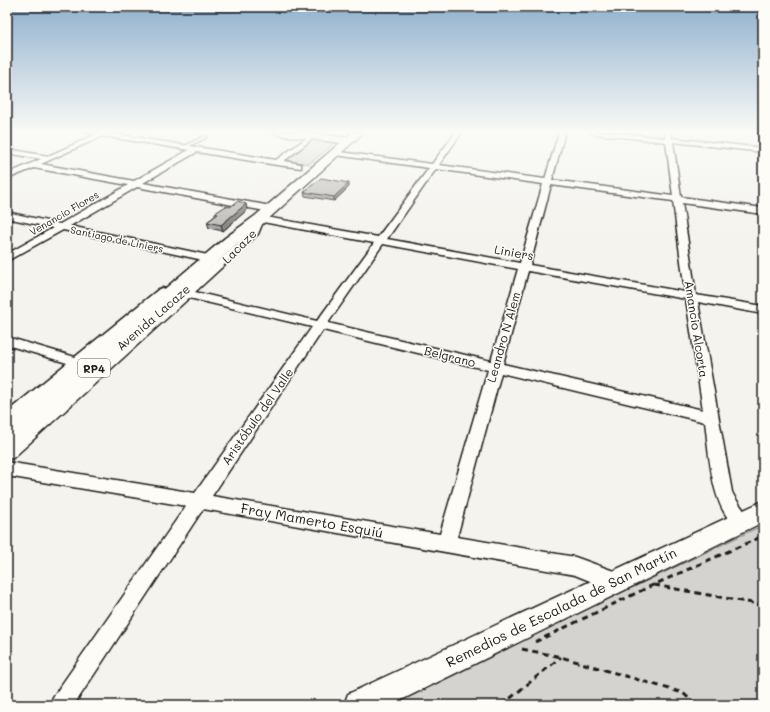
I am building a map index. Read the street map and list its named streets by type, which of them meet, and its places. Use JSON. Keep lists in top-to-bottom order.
{
  "streets": {
    "main road": ["Avenida Lacaze", "RP4"],
    "street": [
      "Venancio Flores",
      "Santiago de Liniers",
      "Lacaze",
      "Liniers",
      "Amancio Alcorta",
      "Leandro N Alem",
      "Belgrano",
      "Aristóbulo del Valle",
      "Fray Mamerto Esquiú",
      "Remedios de Escalada de San Martín"
    ]
  },
  "crossings": [
    ["Venancio Flores", "Santiago de Liniers"],
    ["Venancio Flores", "Liniers"],
    ["Santiago de Liniers", "Lacaze"],
    ["Lacaze", "Liniers"],
    ["Lacaze", "Avenida Lacaze"],
    ["Liniers", "Avenida Lacaze"],
    ["Liniers", "Amancio Alcorta"],
    ["Liniers", "Leandro N Alem"],
    ["Liniers", "Aristóbulo del Valle"],
    ["Avenida Lacaze", "Belgrano"],
    ["Amancio Alcorta", "Belgrano"],
    ["Amancio Alcorta", "Remedios de Escalada de San Martín"],
    ["Leandro N Alem", "Belgrano"],
    ["Leandro N Alem", "Fray Mamerto Esquiú"],
    ["Belgrano", "Aristóbulo del Valle"],
    ["Aristóbulo del Valle", "Fray Mamerto Esquiú"],
    ["Fray Mamerto Esquiú", "Remedios de Escalada de San Martín"]
  ]
}
